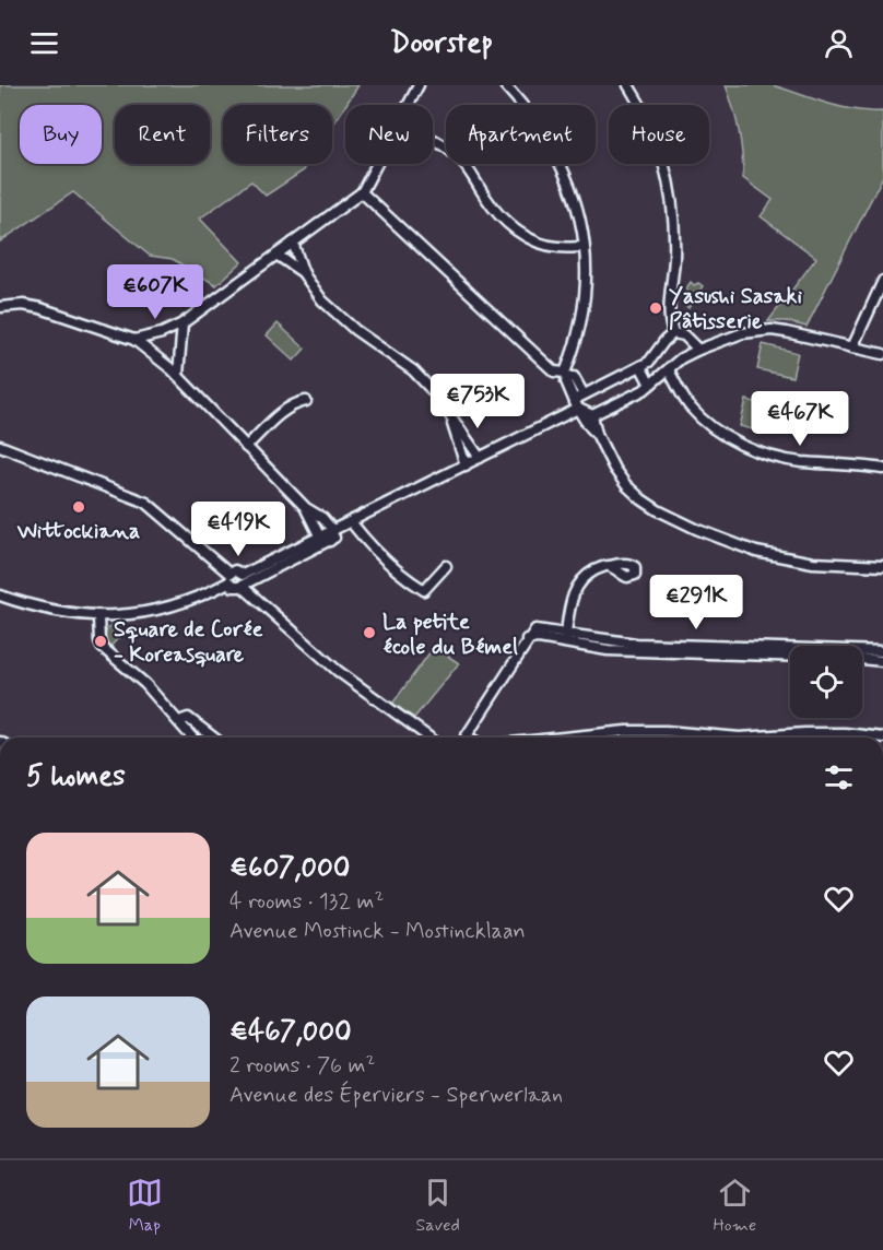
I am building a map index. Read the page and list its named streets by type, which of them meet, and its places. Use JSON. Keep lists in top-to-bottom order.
{
  "places": [
    "Yasushi Sasaki Pâtisserie",
    "Wittockiana",
    "La petite école du Bémel",
    "Square de Corée - Koreasquare"
  ],
  "page": {
    "header": "Doorstep",
    "chip": [
      "Buy",
      "Rent",
      "Filters",
      "New",
      "Apartment",
      "House"
    ],
    "price": [
      "€607K",
      "€753K",
      "€467K",
      "€419K",
      "€291K"
    ],
    "heading": "5 homes",
    "list": [
      {
        "name": "€607,000",
        "note": "4 rooms · 132 m² · Avenue Mostinck - Mostincklaan"
      },
      {
        "name": "€467,000",
        "note": "2 rooms · 76 m² · Avenue des Éperviers - Sperwerlaan"
      }
    ],
    "tabs": ["Map", "Saved", "Home"]
  }
}
